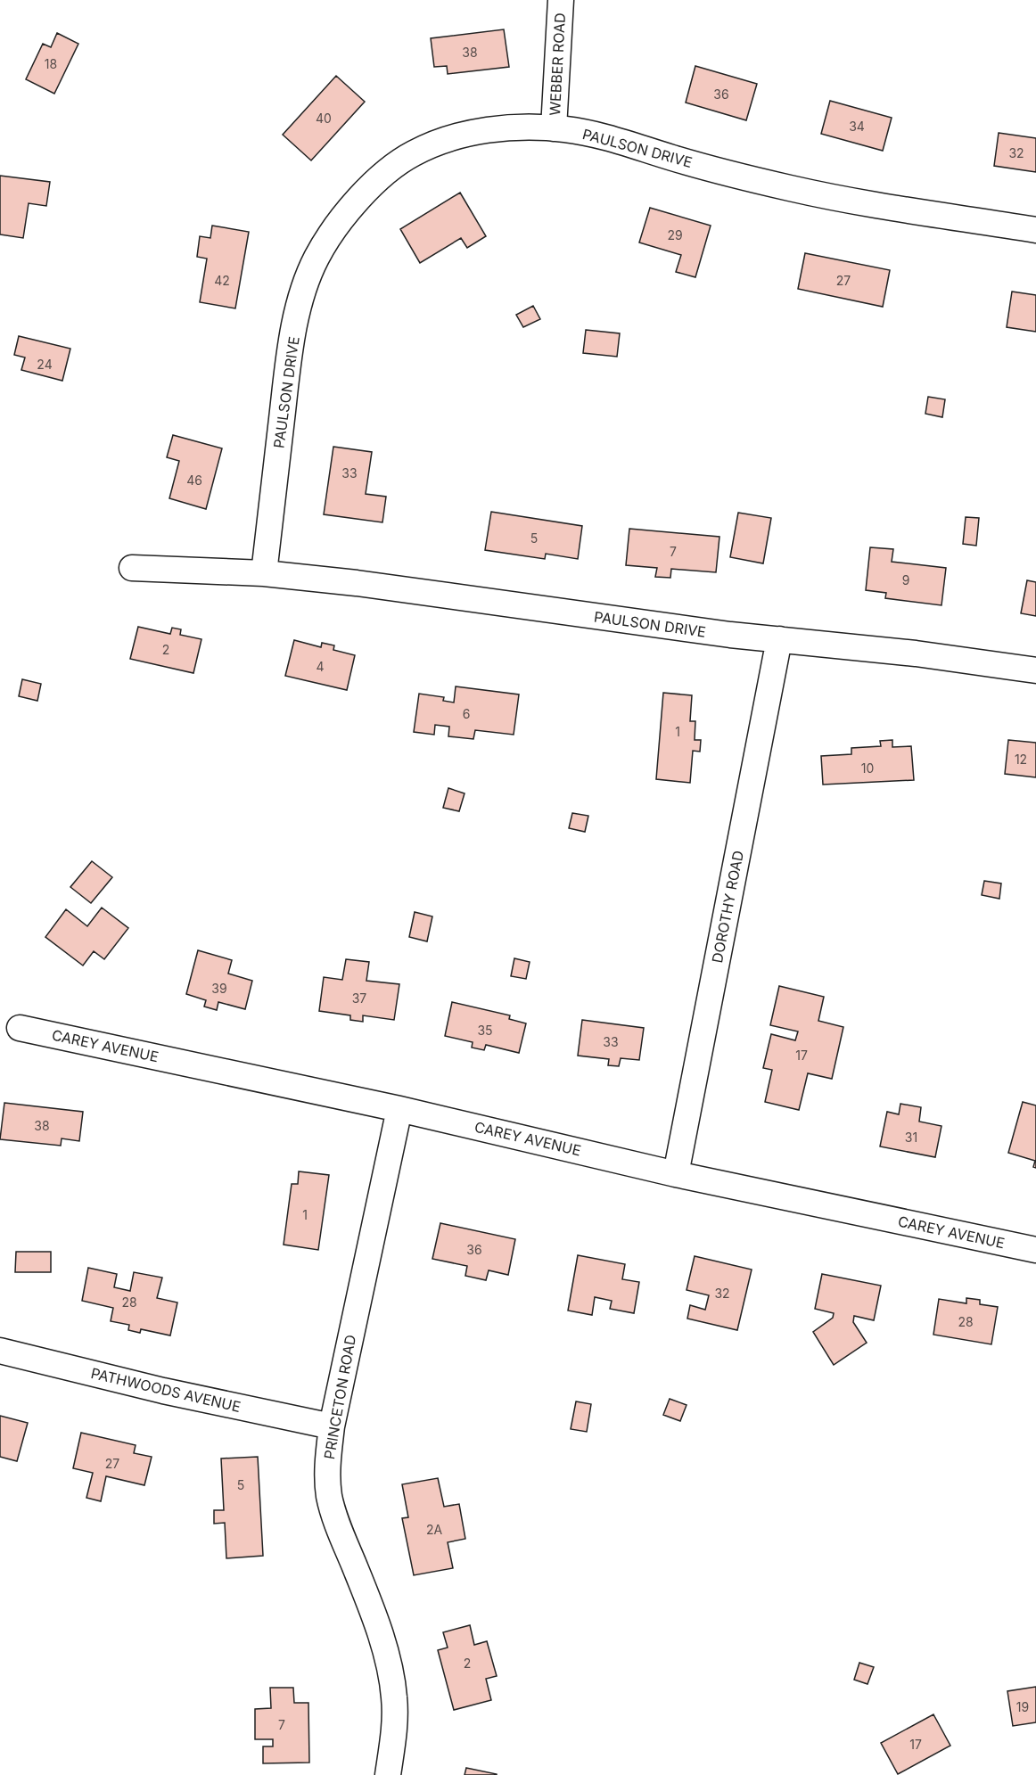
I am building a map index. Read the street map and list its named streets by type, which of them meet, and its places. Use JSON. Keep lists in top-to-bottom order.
{
  "streets": {
    "street": [
      "WEBBER ROAD",
      "PAULSON DRIVE",
      "DOROTHY ROAD",
      "CAREY AVENUE",
      "PATHWOODS AVENUE",
      "PRINCETON ROAD"
    ]
  },
  "crossings": [
    ["WEBBER ROAD", "PAULSON DRIVE"],
    ["PAULSON DRIVE", "DOROTHY ROAD"],
    ["DOROTHY ROAD", "CAREY AVENUE"],
    ["CAREY AVENUE", "PRINCETON ROAD"],
    ["PATHWOODS AVENUE", "PRINCETON ROAD"]
  ],
  "house_numbers": [
    "38",
    "18",
    "36",
    "40",
    "34",
    "32",
    "29",
    "42",
    "27",
    "24",
    "33",
    "46",
    "5",
    "7",
    "9",
    "2",
    "4",
    "6",
    "1",
    "12",
    "10",
    "39",
    "37",
    "35",
    "33",
    "17",
    "38",
    "31",
    "1",
    "36",
    "32",
    "28",
    "28",
    "27",
    "5",
    "2A",
    "2",
    "19",
    "7",
    "17"
  ]
}
